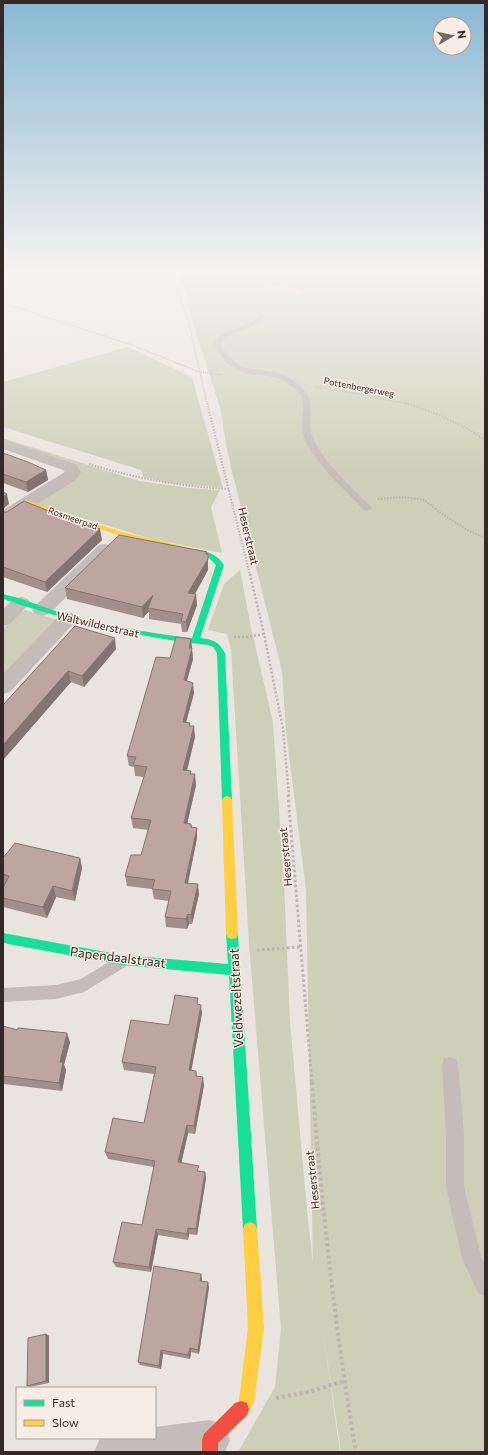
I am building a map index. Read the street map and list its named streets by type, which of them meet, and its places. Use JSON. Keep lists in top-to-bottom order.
{
  "streets": {
    "street": [
      "Rosmeerpad",
      "Waltwilderstraat",
      "Papendaalstraat",
      "Veldwezeltstraat"
    ],
    "path": ["Pottenbergerweg", "Heserstraat"]
  },
  "crossings": [
    ["Rosmeerpad", "Waltwilderstraat"],
    ["Rosmeerpad", "Veldwezeltstraat"],
    ["Waltwilderstraat", "Veldwezeltstraat"],
    ["Papendaalstraat", "Veldwezeltstraat"]
  ],
  "legend": ["Fast", "Slow"],
  "north": "right"
}
